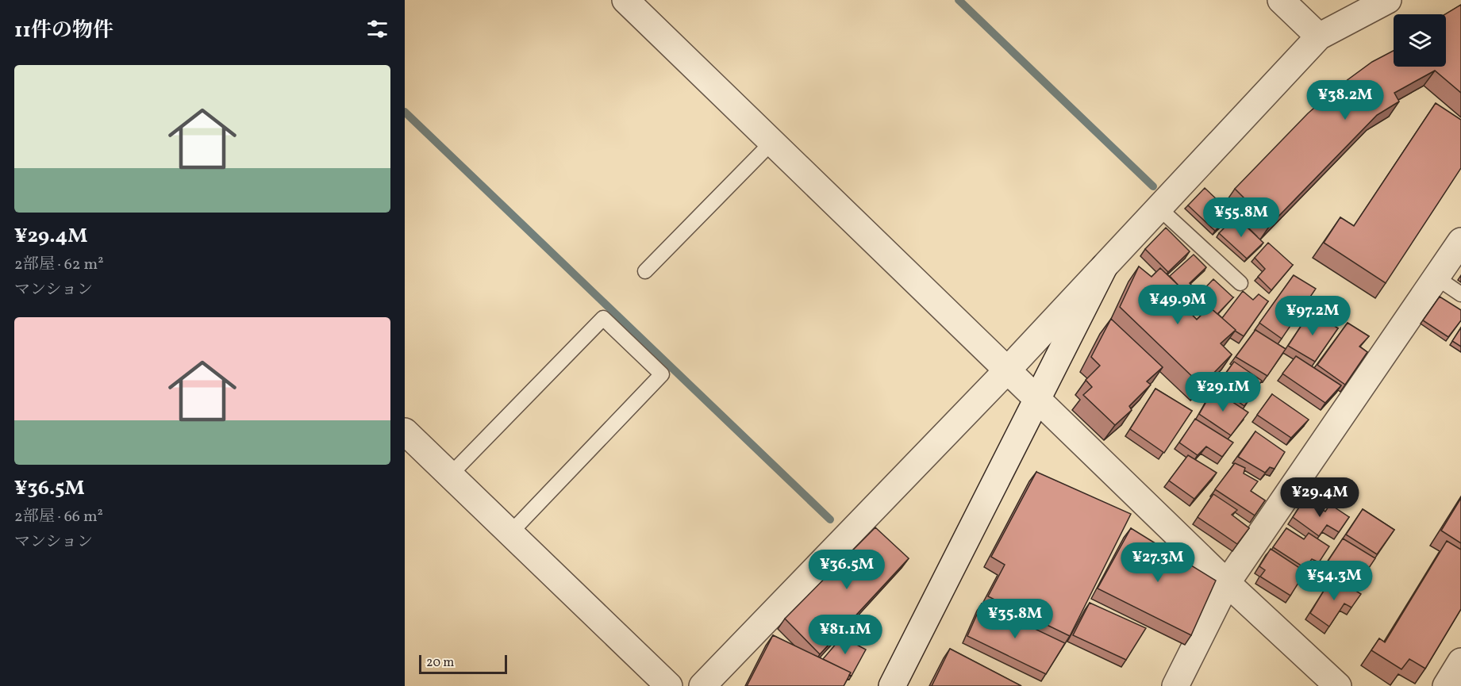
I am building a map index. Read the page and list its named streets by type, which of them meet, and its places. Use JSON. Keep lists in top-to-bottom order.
{
  "scale_bar": "20 m",
  "page": {
    "heading": "11件の物件",
    "list": [
      {
        "name": "¥29.4M",
        "note": "2部屋 · 62 m² · マンション"
      },
      {
        "name": "¥36.5M",
        "note": "2部屋 · 66 m² · マンション"
      }
    ],
    "price": [
      "¥38.2M",
      "¥55.8M",
      "¥49.9M",
      "¥97.2M",
      "¥29.1M",
      "¥29.4M",
      "¥27.3M",
      "¥36.5M",
      "¥54.3M",
      "¥35.8M",
      "¥81.1M"
    ],
    "scale": "20 m"
  }
}
